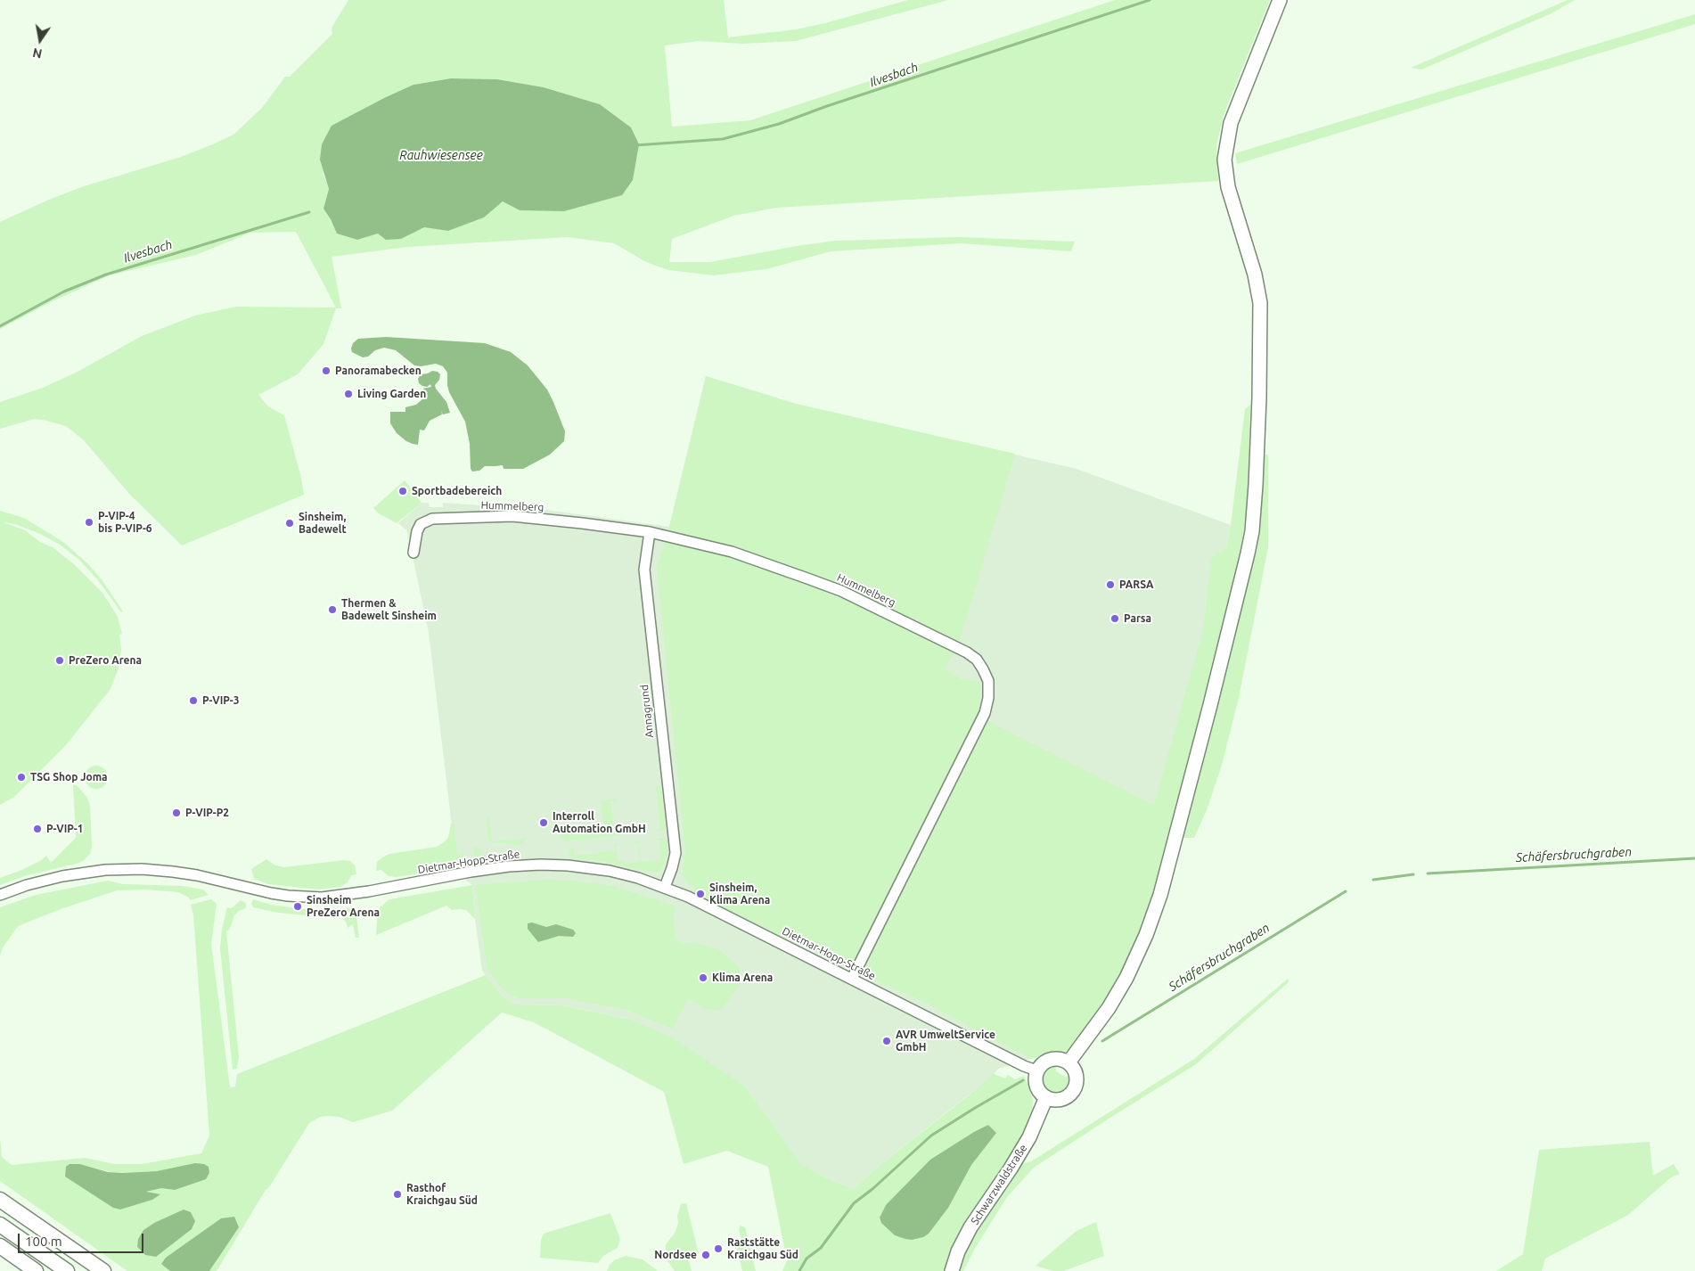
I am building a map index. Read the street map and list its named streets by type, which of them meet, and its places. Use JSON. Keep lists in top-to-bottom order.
{
  "streets": {
    "main road": ["Schwarzwaldstraße"],
    "street": ["Hummelberg", "Annagrund", "Dietmar-Hopp-Straße"]
  },
  "crossings": [
    ["Hummelberg", "Annagrund"],
    ["Hummelberg", "Dietmar-Hopp-Straße"],
    ["Annagrund", "Dietmar-Hopp-Straße"],
    ["Dietmar-Hopp-Straße", "Schwarzwaldstraße"]
  ],
  "water": ["Ilvesbach", "Rauhwiesensee", "Schäfersbruchgraben"],
  "places": [
    "Panoramabecken",
    "Living Garden",
    "Sportbadebereich",
    "P-VIP-4 bis P-VIP-6",
    "Sinsheim, Badewelt",
    "PARSA",
    "Thermen & Badewelt Sinsheim",
    "Parsa",
    "PreZero Arena",
    "P-VIP-3",
    "TSG Shop Joma",
    "P-VIP-P2",
    "Interroll Automation GmbH",
    "P-VIP-1",
    "Sinsheim, Klima Arena",
    "Sinsheim PreZero Arena",
    "Klima Arena",
    "AVR UmweltService GmbH",
    "Rasthof Kraichgau Süd",
    "Raststätte Kraichgau Süd",
    "Nordsee"
  ],
  "scale_bar": "100 m",
  "north": "bottom"
}
